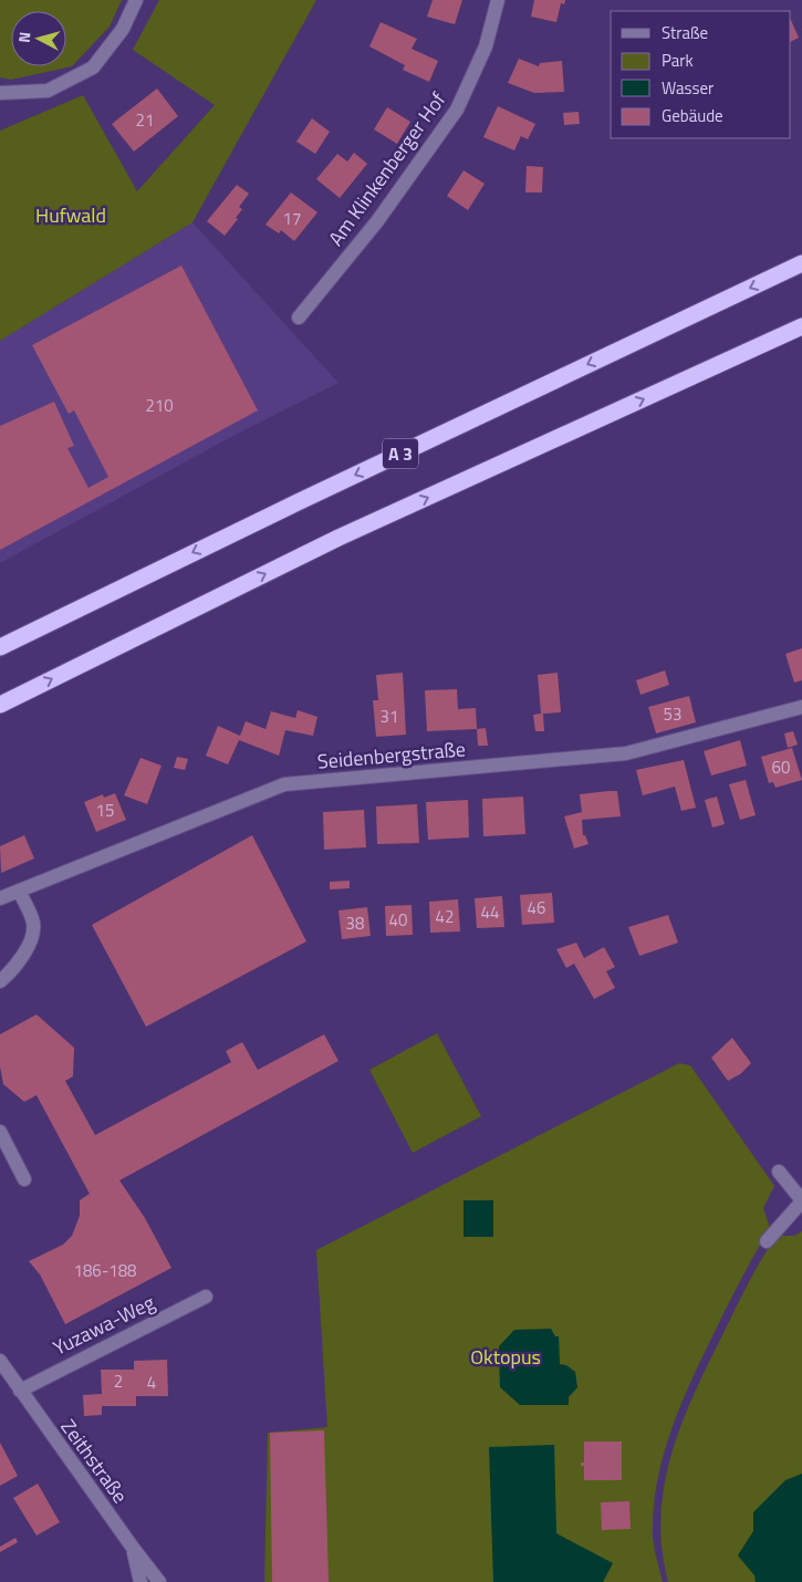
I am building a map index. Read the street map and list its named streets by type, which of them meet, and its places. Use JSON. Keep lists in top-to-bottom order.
{
  "streets": {
    "highway": ["A 3"],
    "street": [
      "Am Klinkenberger Hof",
      "Seidenbergstraße",
      "Yuzawa-Weg",
      "Zeithstraße"
    ]
  },
  "crossings": [
    ["Yuzawa-Weg", "Zeithstraße"]
  ],
  "parks": ["Hufwald", "Oktopus"],
  "house_numbers": [
    "21",
    "17",
    "210",
    "53",
    "31",
    "60",
    "15",
    "46",
    "44",
    "42",
    "40",
    "38",
    "186-188",
    "2",
    "4"
  ],
  "legend": [
    "Straße",
    "Park",
    "Wasser",
    "Gebäude"
  ],
  "north": "left"
}
